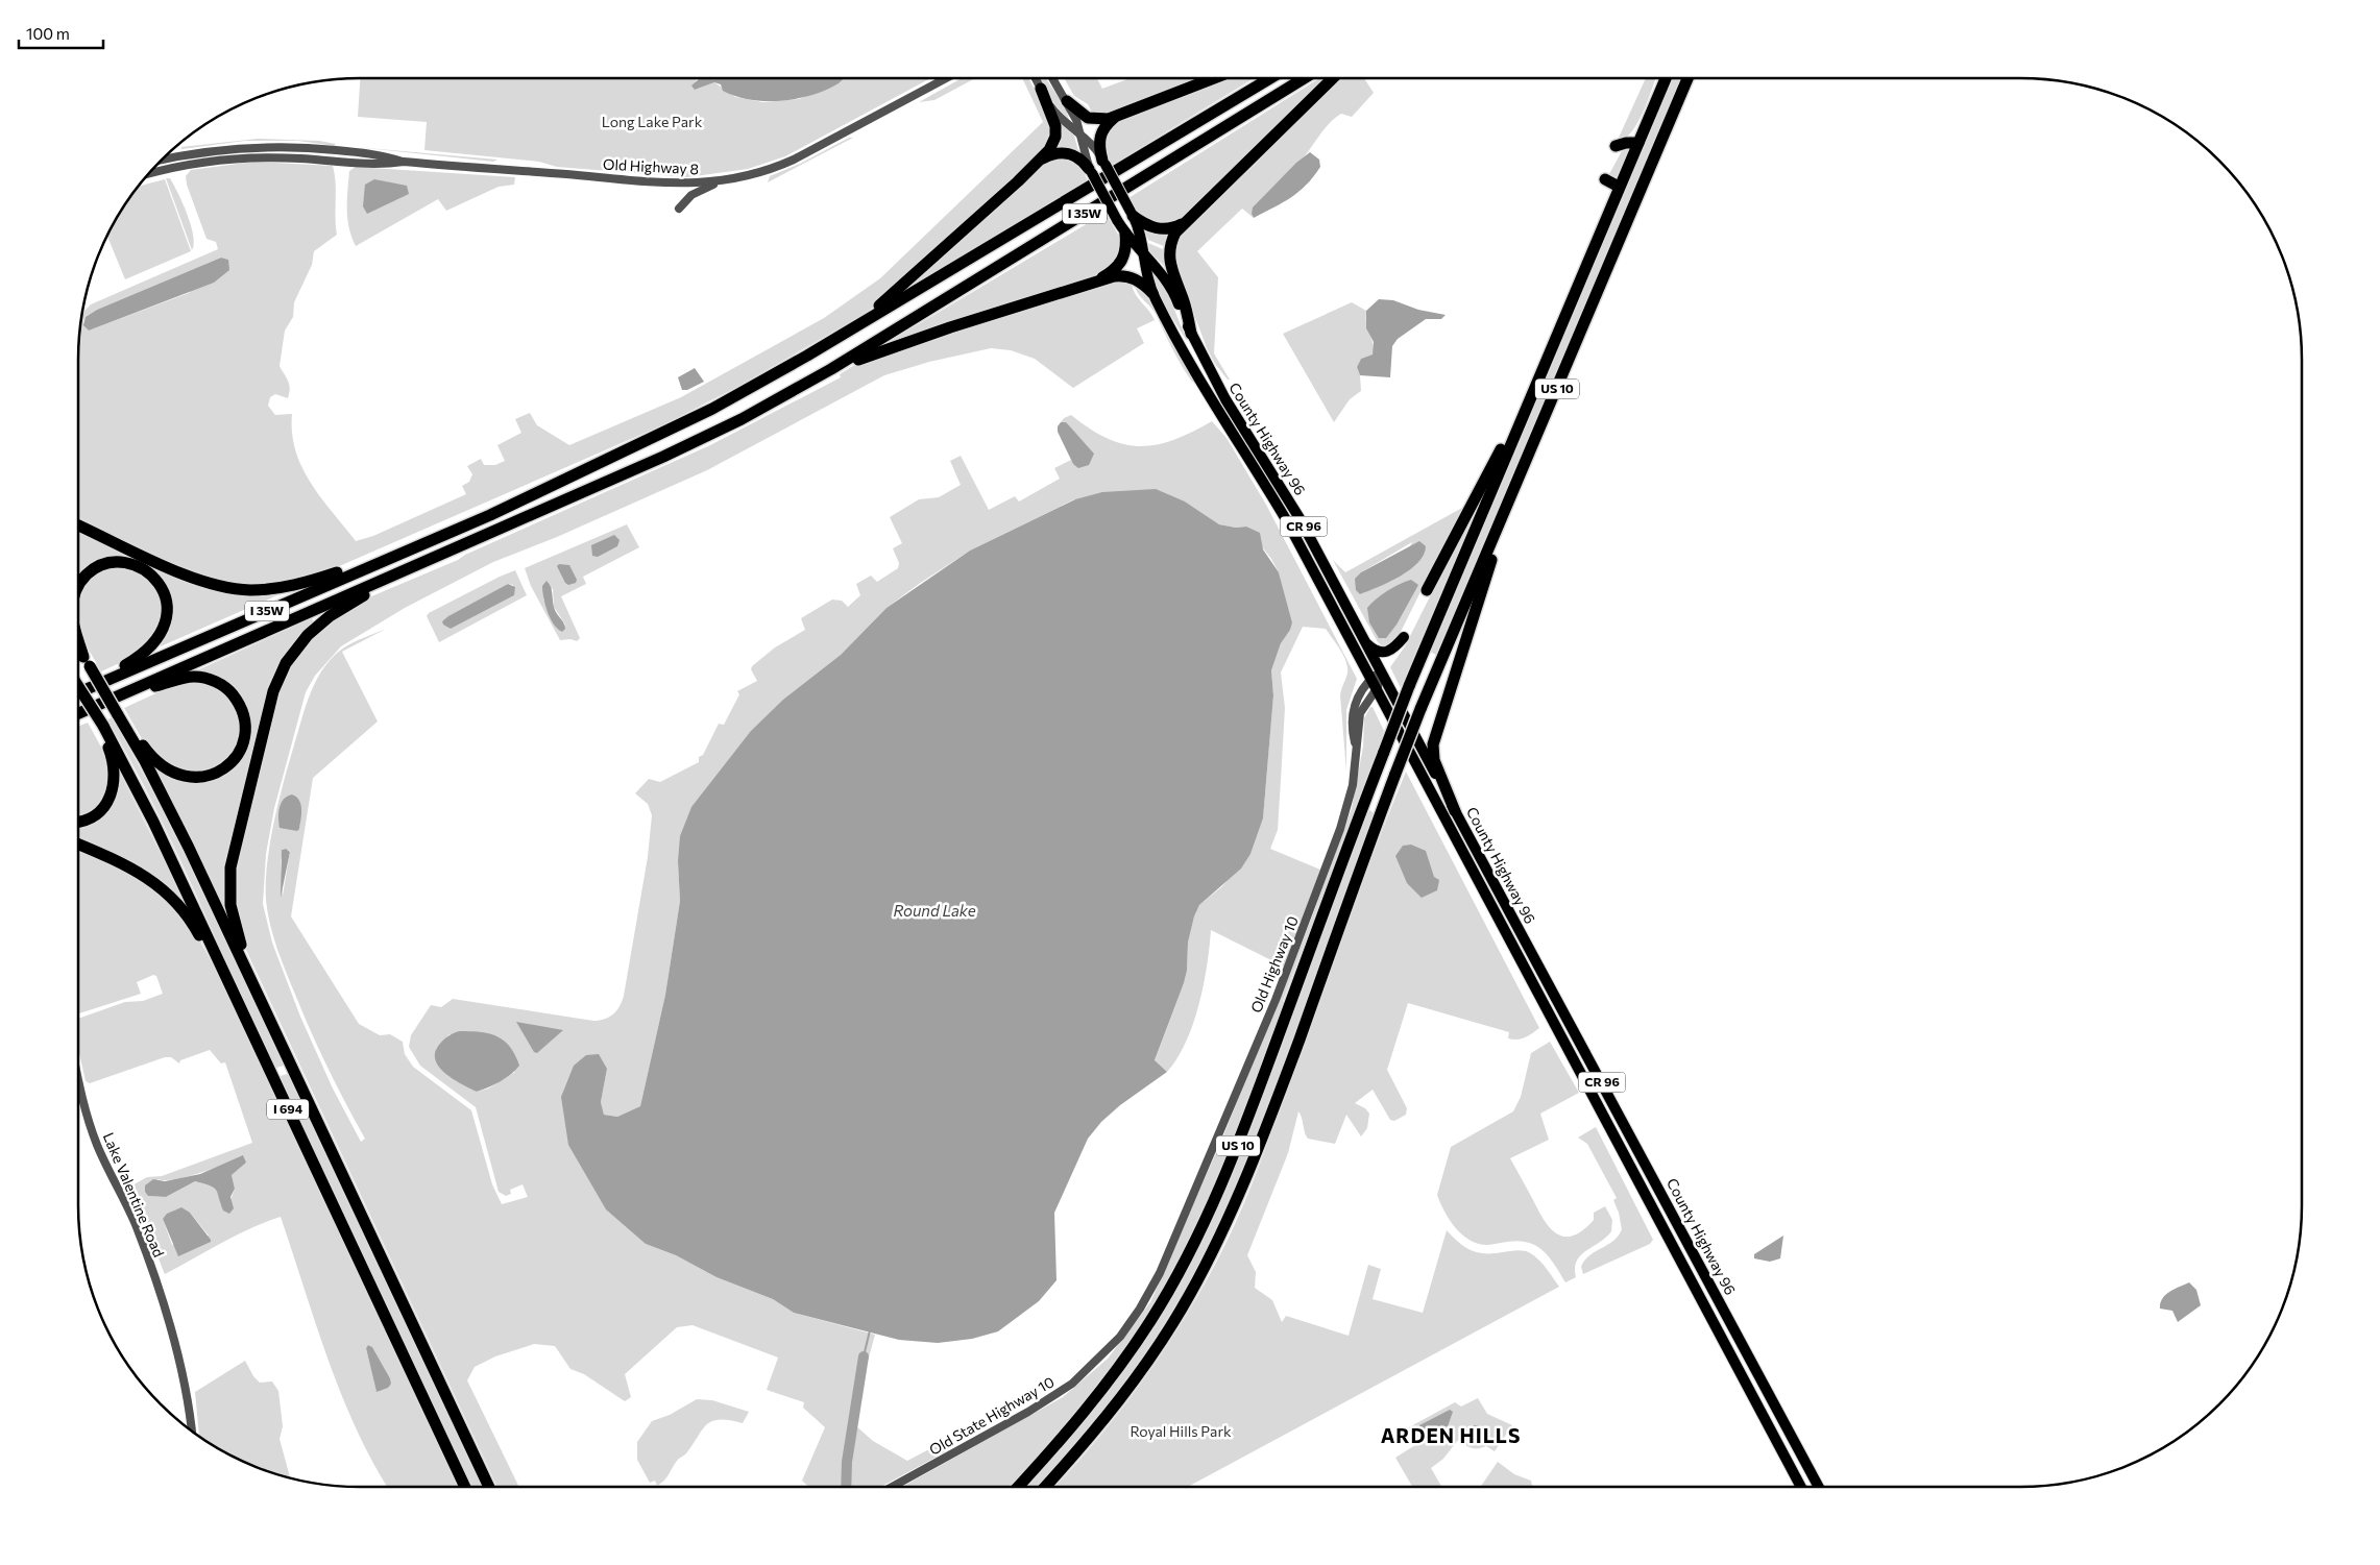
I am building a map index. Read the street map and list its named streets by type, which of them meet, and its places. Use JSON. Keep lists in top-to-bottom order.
{
  "streets": {
    "highway": ["I 35W", "US 10", "I 694"],
    "main road": ["County Highway 96", "CR 96"],
    "street": [
      "Old Highway 8",
      "Old Highway 10",
      "Lake Valentine Road",
      "Old State Highway 10"
    ]
  },
  "crossings": [
    ["County Highway 96", "Old Highway 10"],
    ["Old Highway 10", "Old State Highway 10"]
  ],
  "districts": ["ARDEN HILLS"],
  "water": ["Round Lake"],
  "parks": ["Long Lake Park", "Royal Hills Park"],
  "scale_bar": "100 m"
}
